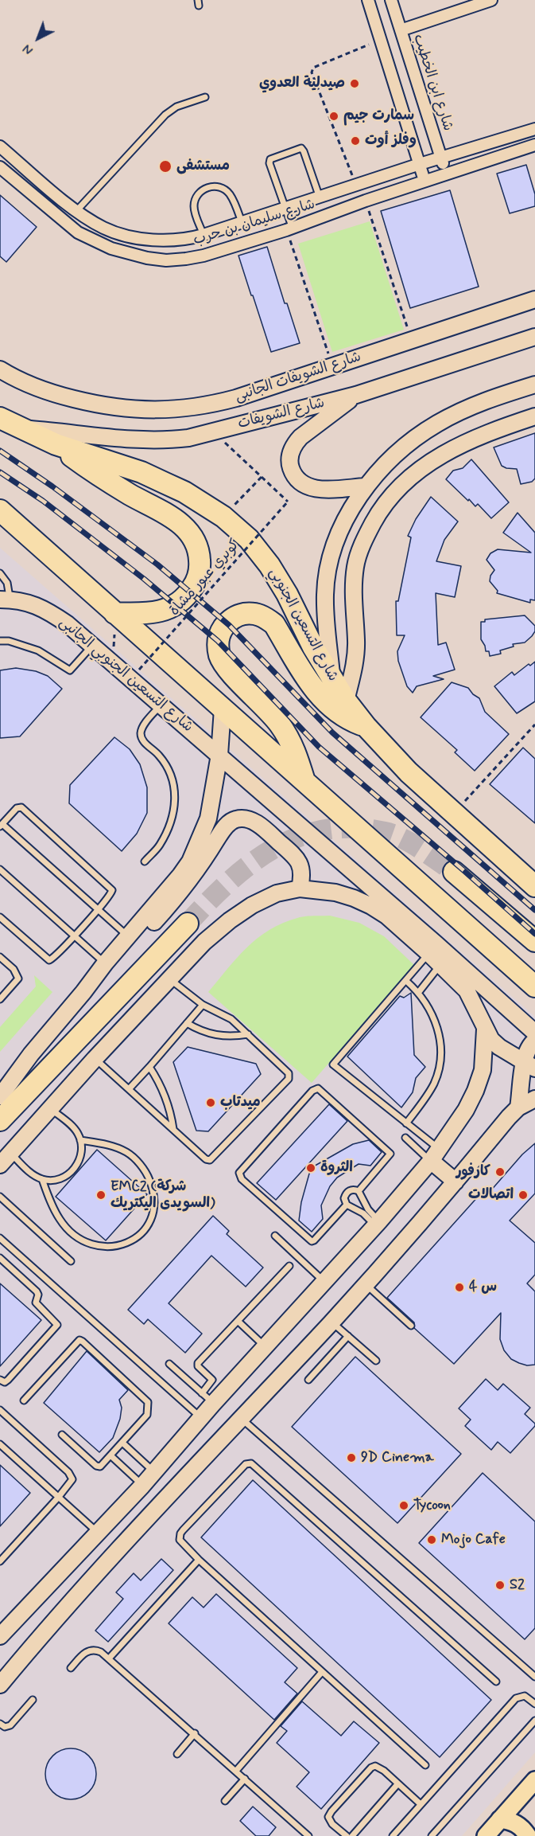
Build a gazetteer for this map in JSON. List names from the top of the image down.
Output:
{
  "streets": {
    "highway": ["شارع التسعين الجنوبي"],
    "street": [
      "شارع ابن الخطيب",
      "شارع سليمان بن حرب",
      "شارع الشويفات الجانبى",
      "شارع الشويفات",
      "شارع التسعين الجنوبي الجانبى"
    ],
    "path": ["كوبري عبور مشاة"]
  },
  "crossings": [
    ["شارع ابن الخطيب", "شارع سليمان بن حرب"],
    ["شارع الشويفات", "شارع التسعين الجنوبي"]
  ],
  "places": [
    "صيدلية العدوي",
    "سمارت جيم",
    "وفلز أوت",
    "مستشفى",
    "ميدتاب",
    "الثروة",
    "كارفور",
    "EMC2 (شركة السويدى اليكتريك)",
    "اتصالات",
    "س 4",
    "9D Cinema",
    "Tycoon",
    "Mojo Cafe",
    "S2"
  ],
  "north": "bottom left"
}
